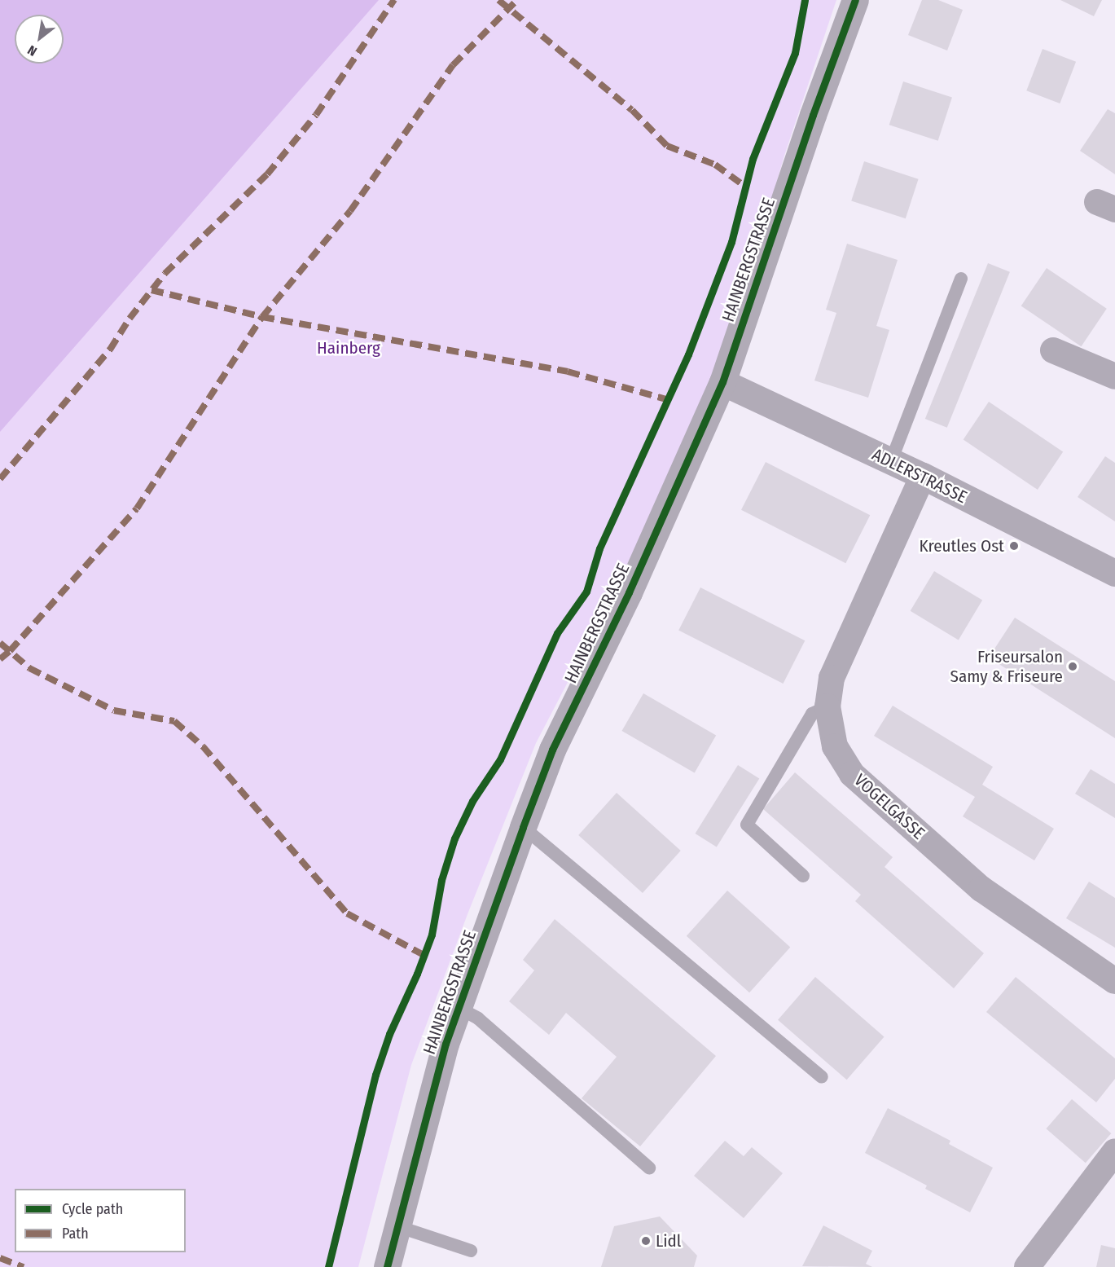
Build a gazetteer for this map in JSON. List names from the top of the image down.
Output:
{
  "streets": {
    "street": ["HAINBERGSTRASSE", "ADLERSTRASSE", "VOGELGASSE"]
  },
  "crossings": [
    ["HAINBERGSTRASSE", "ADLERSTRASSE"],
    ["ADLERSTRASSE", "VOGELGASSE"]
  ],
  "parks": ["Hainberg"],
  "places": ["Kreutles Ost", "Friseursalon Samy & Friseure", "Lidl"],
  "legend": ["Cycle path", "Path"],
  "north": "bottom left"
}
